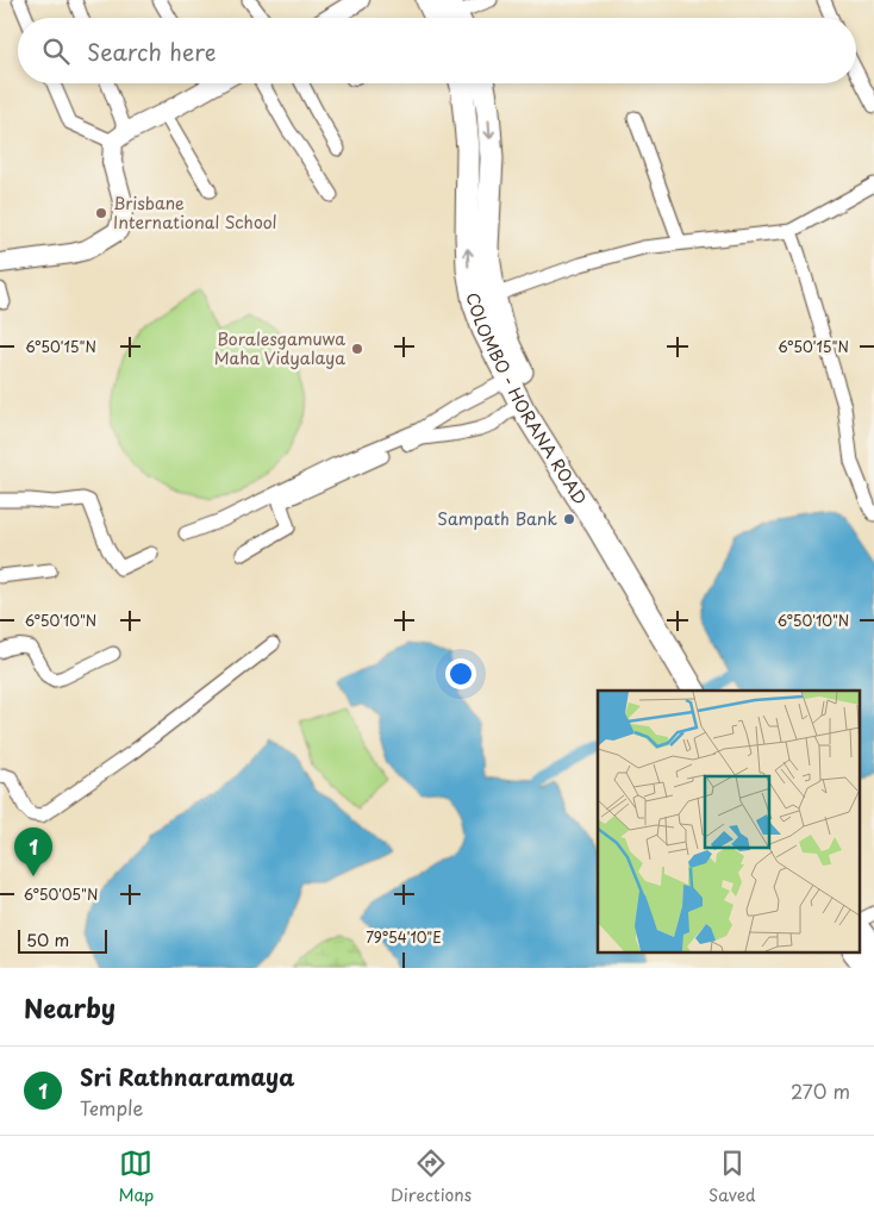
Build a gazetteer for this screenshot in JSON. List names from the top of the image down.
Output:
{
  "streets": {
    "main road": ["COLOMBO - HORANA ROAD"]
  },
  "places": ["Brisbane International School", "Boralesgamuwa Maha Vidyalaya", "Sampath Bank"],
  "scale_bar": "50 m",
  "page": {
    "search": "Search here",
    "pins": "1",
    "scale": "50 m",
    "heading": "Nearby",
    "list": [
      {
        "mark": "1",
        "name": "Sri Rathnaramaya",
        "note": "Temple",
        "value": "270 m"
      }
    ],
    "nav": ["Map", "Directions", "Saved"]
  },
  "coordinates": [
    "6°50'15\"N",
    "6°50'10\"N",
    "6°50'05\"N",
    "79°54'10\"E"
  ]
}
